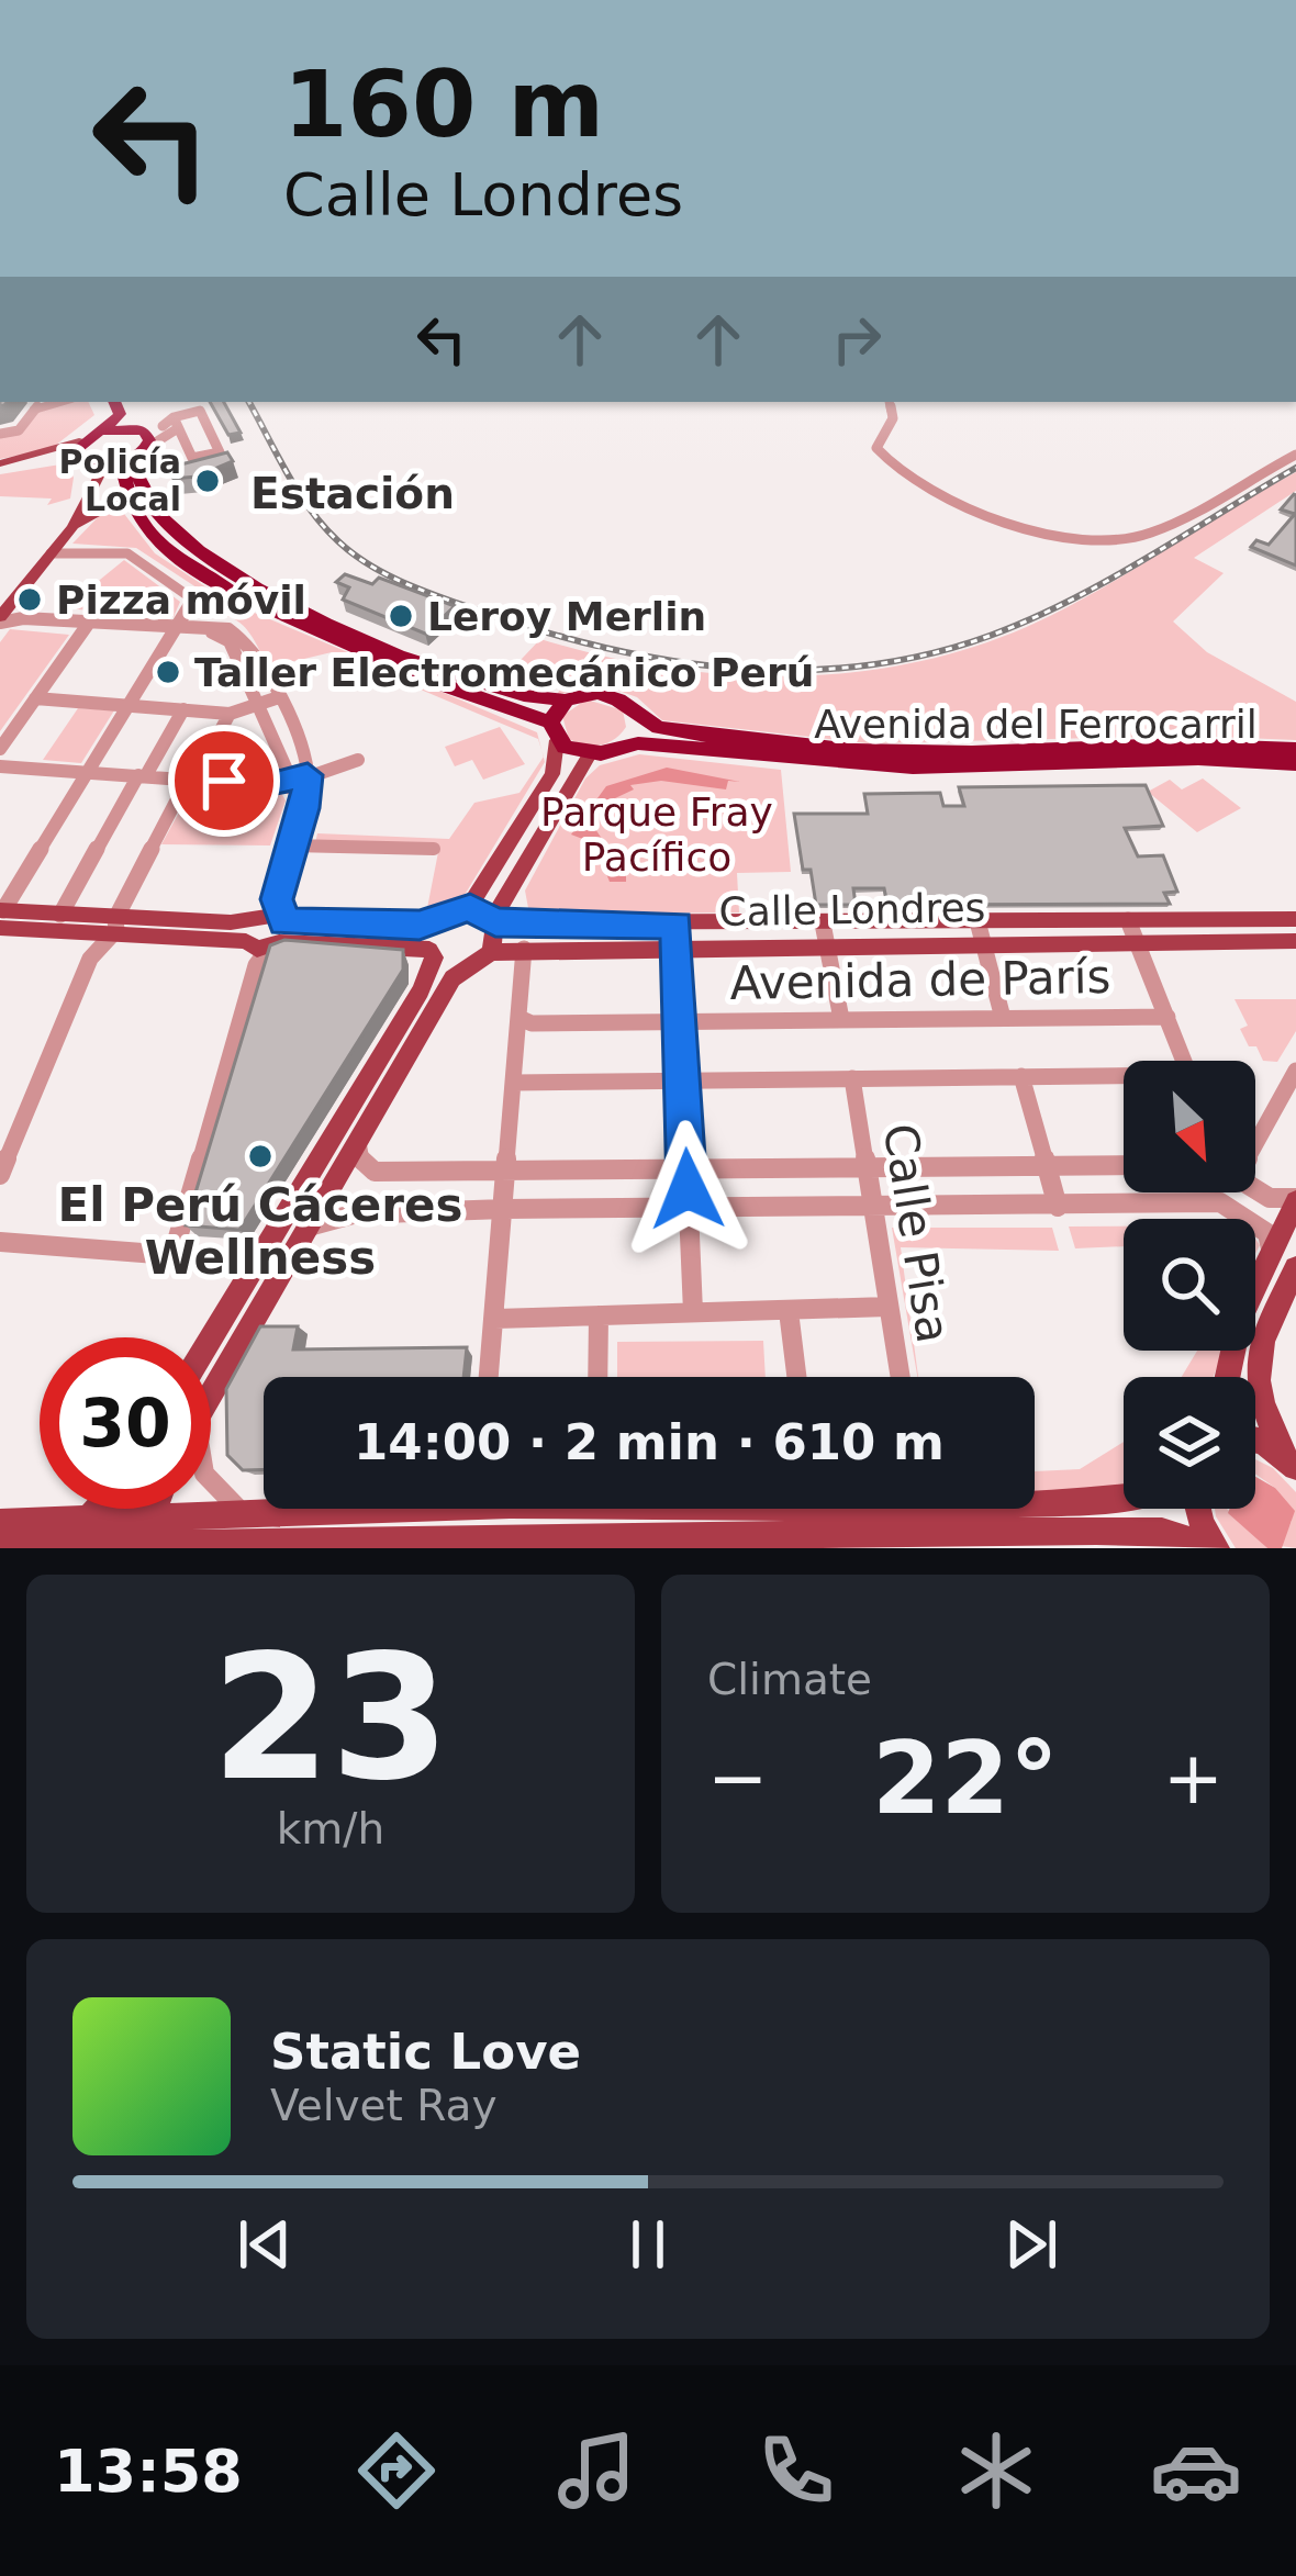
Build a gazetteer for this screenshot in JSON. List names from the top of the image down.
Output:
{
  "streets": {
    "highway": ["Avenida del Ferrocarril"],
    "main road": ["Calle Londres"],
    "street": ["Avenida de París", "Calle Pisa"]
  },
  "districts": ["Estación"],
  "parks": ["Parque Fray Pacífico"],
  "places": [
    "Policía Local",
    "Pizza móvil",
    "Leroy Merlin",
    "Taller Electromecánico Perú",
    "El Perú Cáceres Wellness"
  ],
  "north": "bottom right",
  "page": {
    "turn": ["160 m", "Calle Londres"],
    "limit": "30",
    "trip": "14:00 · 2 min · 610 m",
    "tile": [
      ["23", "km/h"],
      "Climate"
    ],
    "heat": ["−", "22°", "+"],
    "song": ["Static Love", "Velvet Ray"],
    "tabs": "13:58"
  }
}
